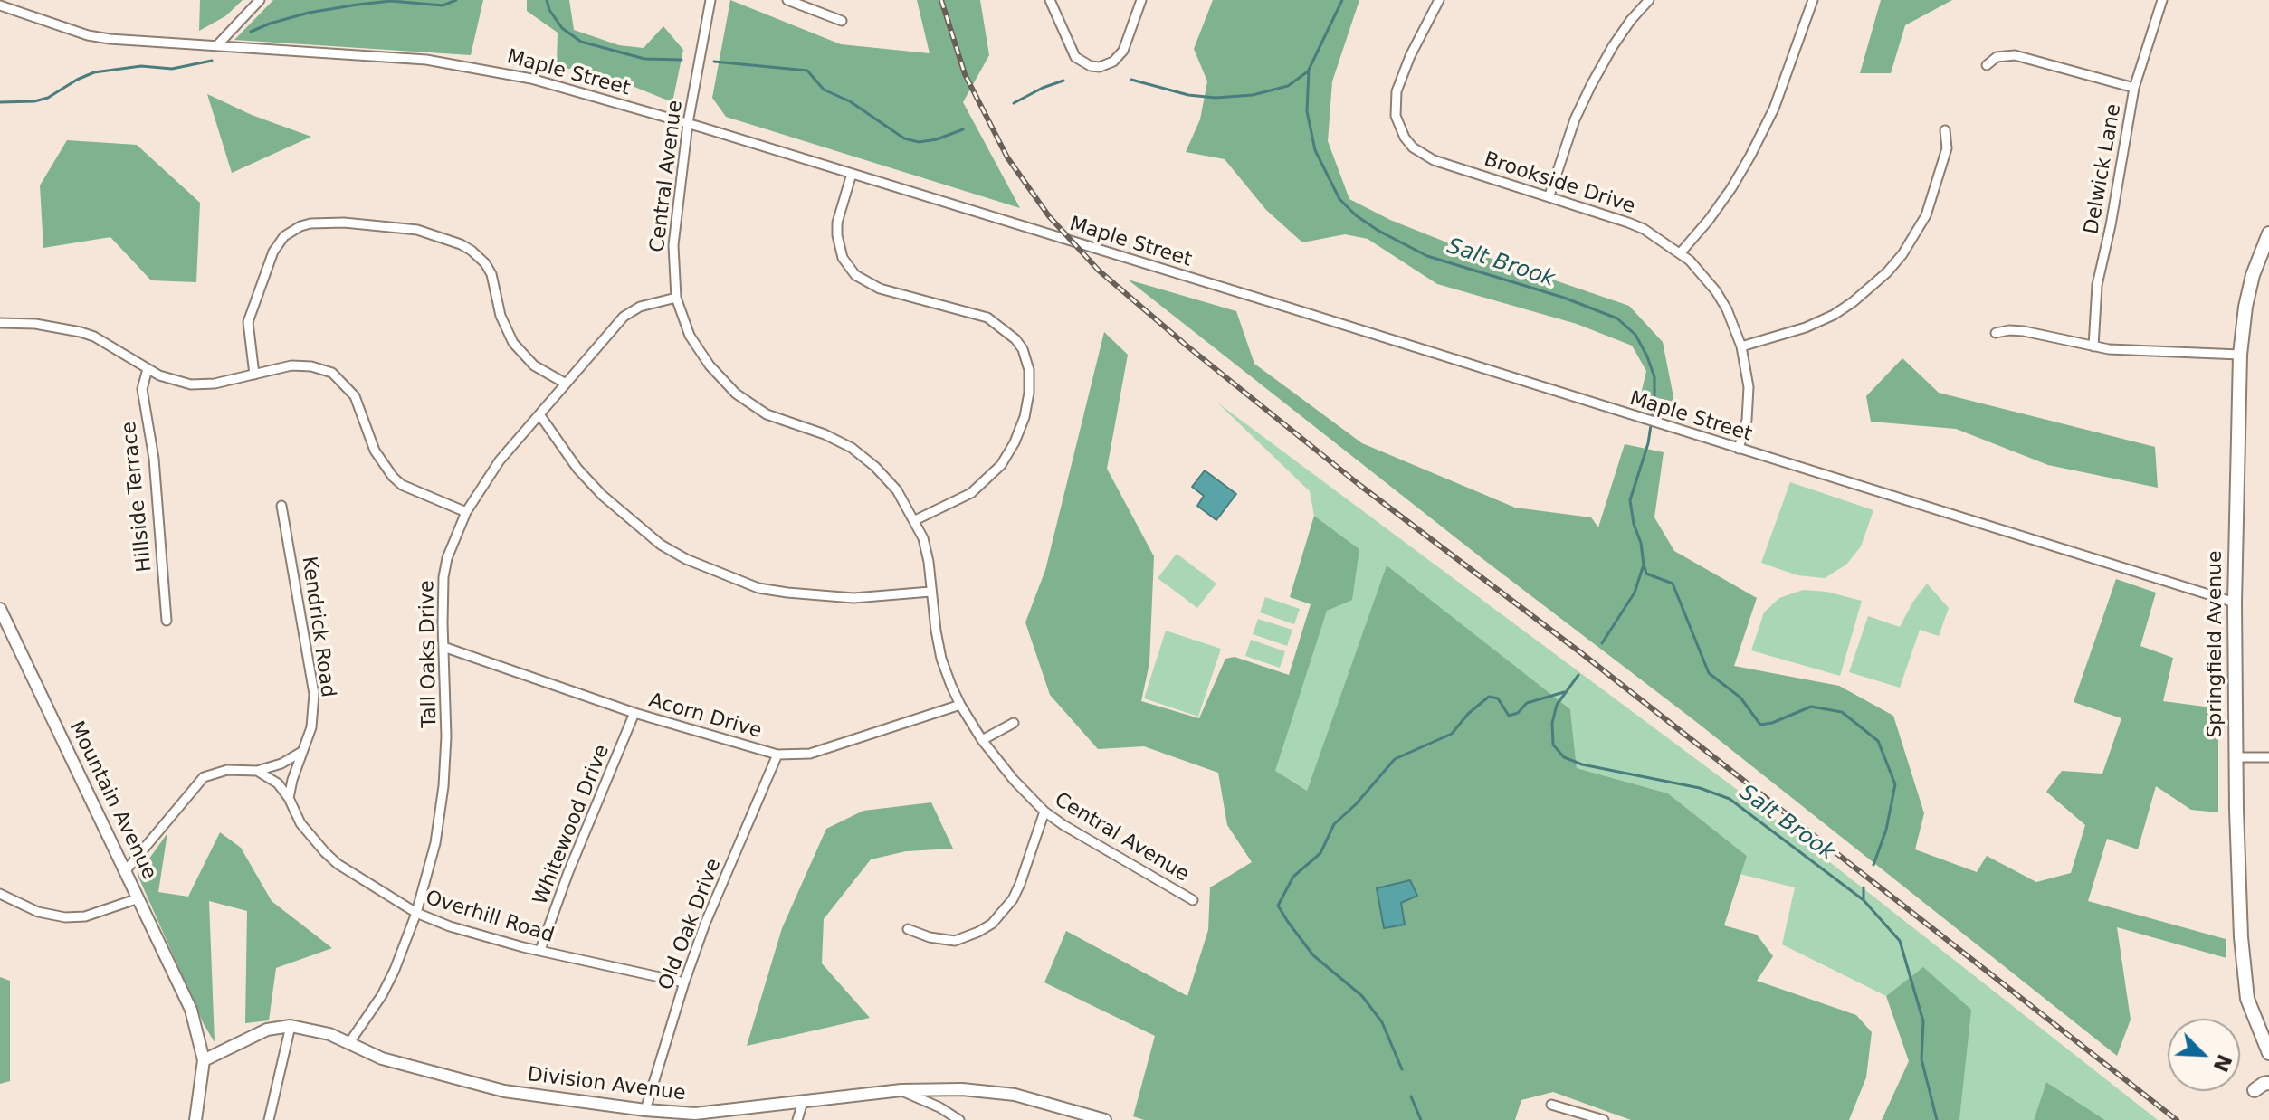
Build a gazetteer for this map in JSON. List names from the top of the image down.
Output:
{
  "streets": {
    "main road": ["Springfield Avenue"],
    "street": [
      "Maple Street",
      "Delwick Lane",
      "Central Avenue",
      "Brookside Drive",
      "Hillside Terrace",
      "Kendrick Road",
      "Tall Oaks Drive",
      "Acorn Drive",
      "Mountain Avenue",
      "Whitewood Drive",
      "Overhill Road",
      "Old Oak Drive",
      "Division Avenue"
    ]
  },
  "crossings": [
    ["Maple Street", "Central Avenue"],
    ["Maple Street", "Brookside Drive"],
    ["Maple Street", "Springfield Avenue"],
    ["Central Avenue", "Tall Oaks Drive"],
    ["Central Avenue", "Acorn Drive"],
    ["Kendrick Road", "Overhill Road"],
    ["Tall Oaks Drive", "Acorn Drive"],
    ["Tall Oaks Drive", "Overhill Road"],
    ["Tall Oaks Drive", "Division Avenue"],
    ["Acorn Drive", "Whitewood Drive"],
    ["Acorn Drive", "Old Oak Drive"],
    ["Mountain Avenue", "Division Avenue"],
    ["Whitewood Drive", "Overhill Road"],
    ["Overhill Road", "Old Oak Drive"],
    ["Old Oak Drive", "Division Avenue"]
  ],
  "water": ["Salt Brook"],
  "north": "bottom right"
}
